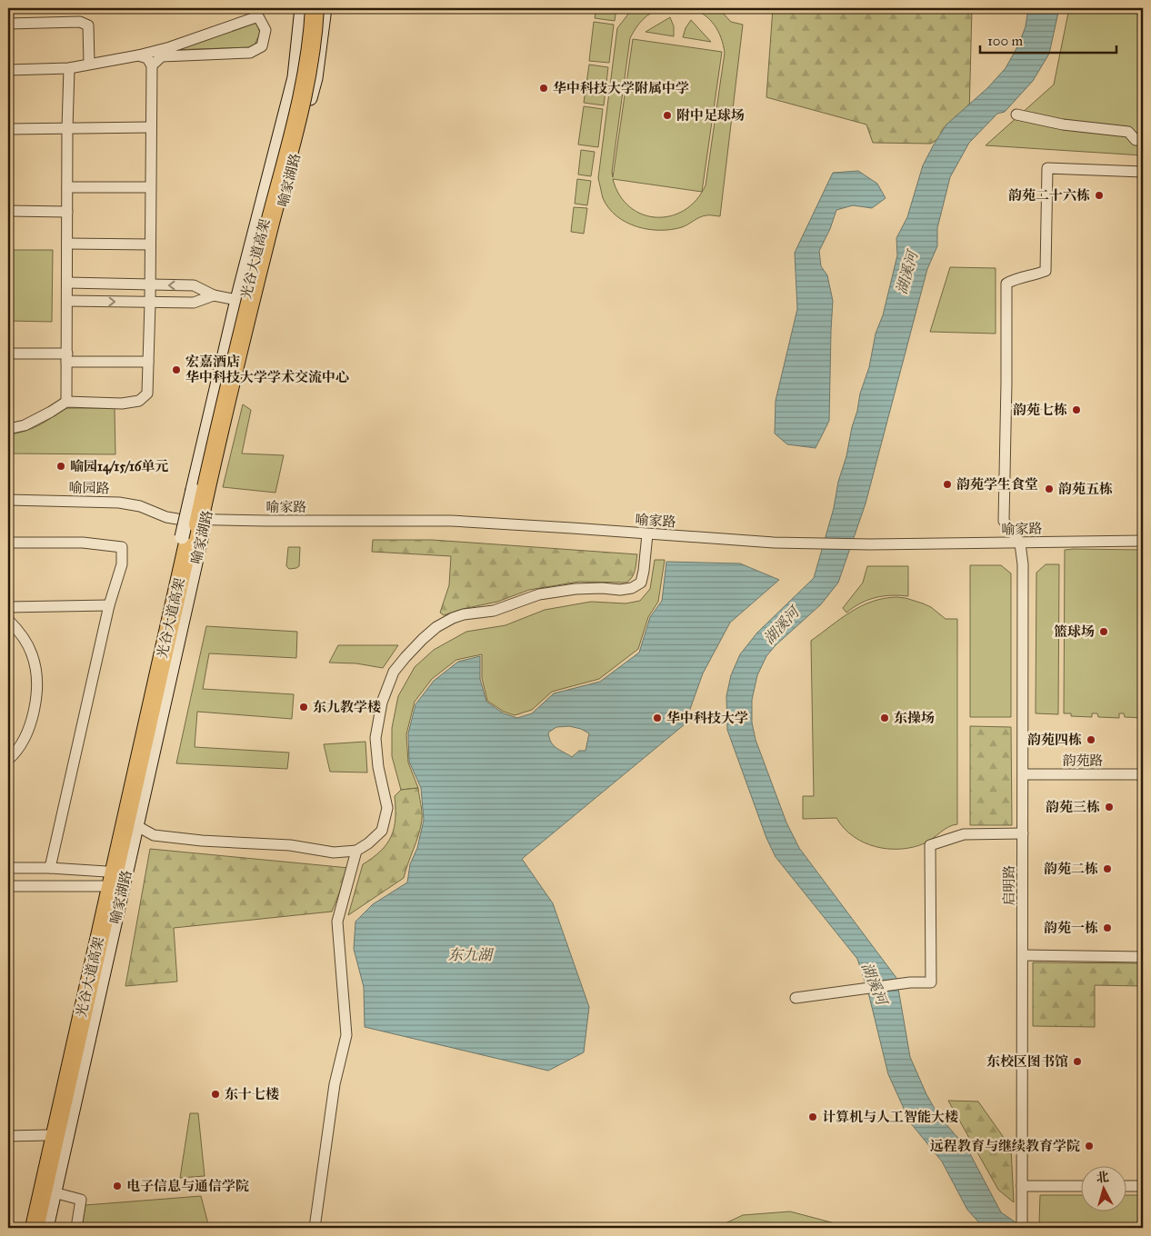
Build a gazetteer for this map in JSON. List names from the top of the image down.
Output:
{
  "streets": {
    "highway": ["光谷大道高架"],
    "main road": ["喻家湖路"],
    "street": [
      "喻园路",
      "喻家路",
      "韵苑路",
      "启明路"
    ]
  },
  "crossings": [
    ["喻家湖路", "喻家路"],
    ["喻园路", "喻家路"],
    ["喻家路", "启明路"],
    ["韵苑路", "启明路"]
  ],
  "water": ["湖溪河", "东九湖"],
  "places": [
    "华中科技大学附属中学",
    "附中足球场",
    "韵苑二十六栋",
    "宏嘉酒店 华中科技大学学术交流中心",
    "韵苑七栋",
    "喻园14/15/16单元",
    "韵苑学生食堂",
    "韵苑五栋",
    "篮球场",
    "东九教学楼",
    "华中科技大学",
    "东操场",
    "韵苑四栋",
    "韵苑三栋",
    "韵苑二栋",
    "韵苑一栋",
    "东校区图书馆",
    "东十七楼",
    "计算机与人工智能大楼",
    "远程教育与继续教育学院",
    "电子信息与通信学院"
  ],
  "scale_bar": "100 m",
  "north": "top"
}
